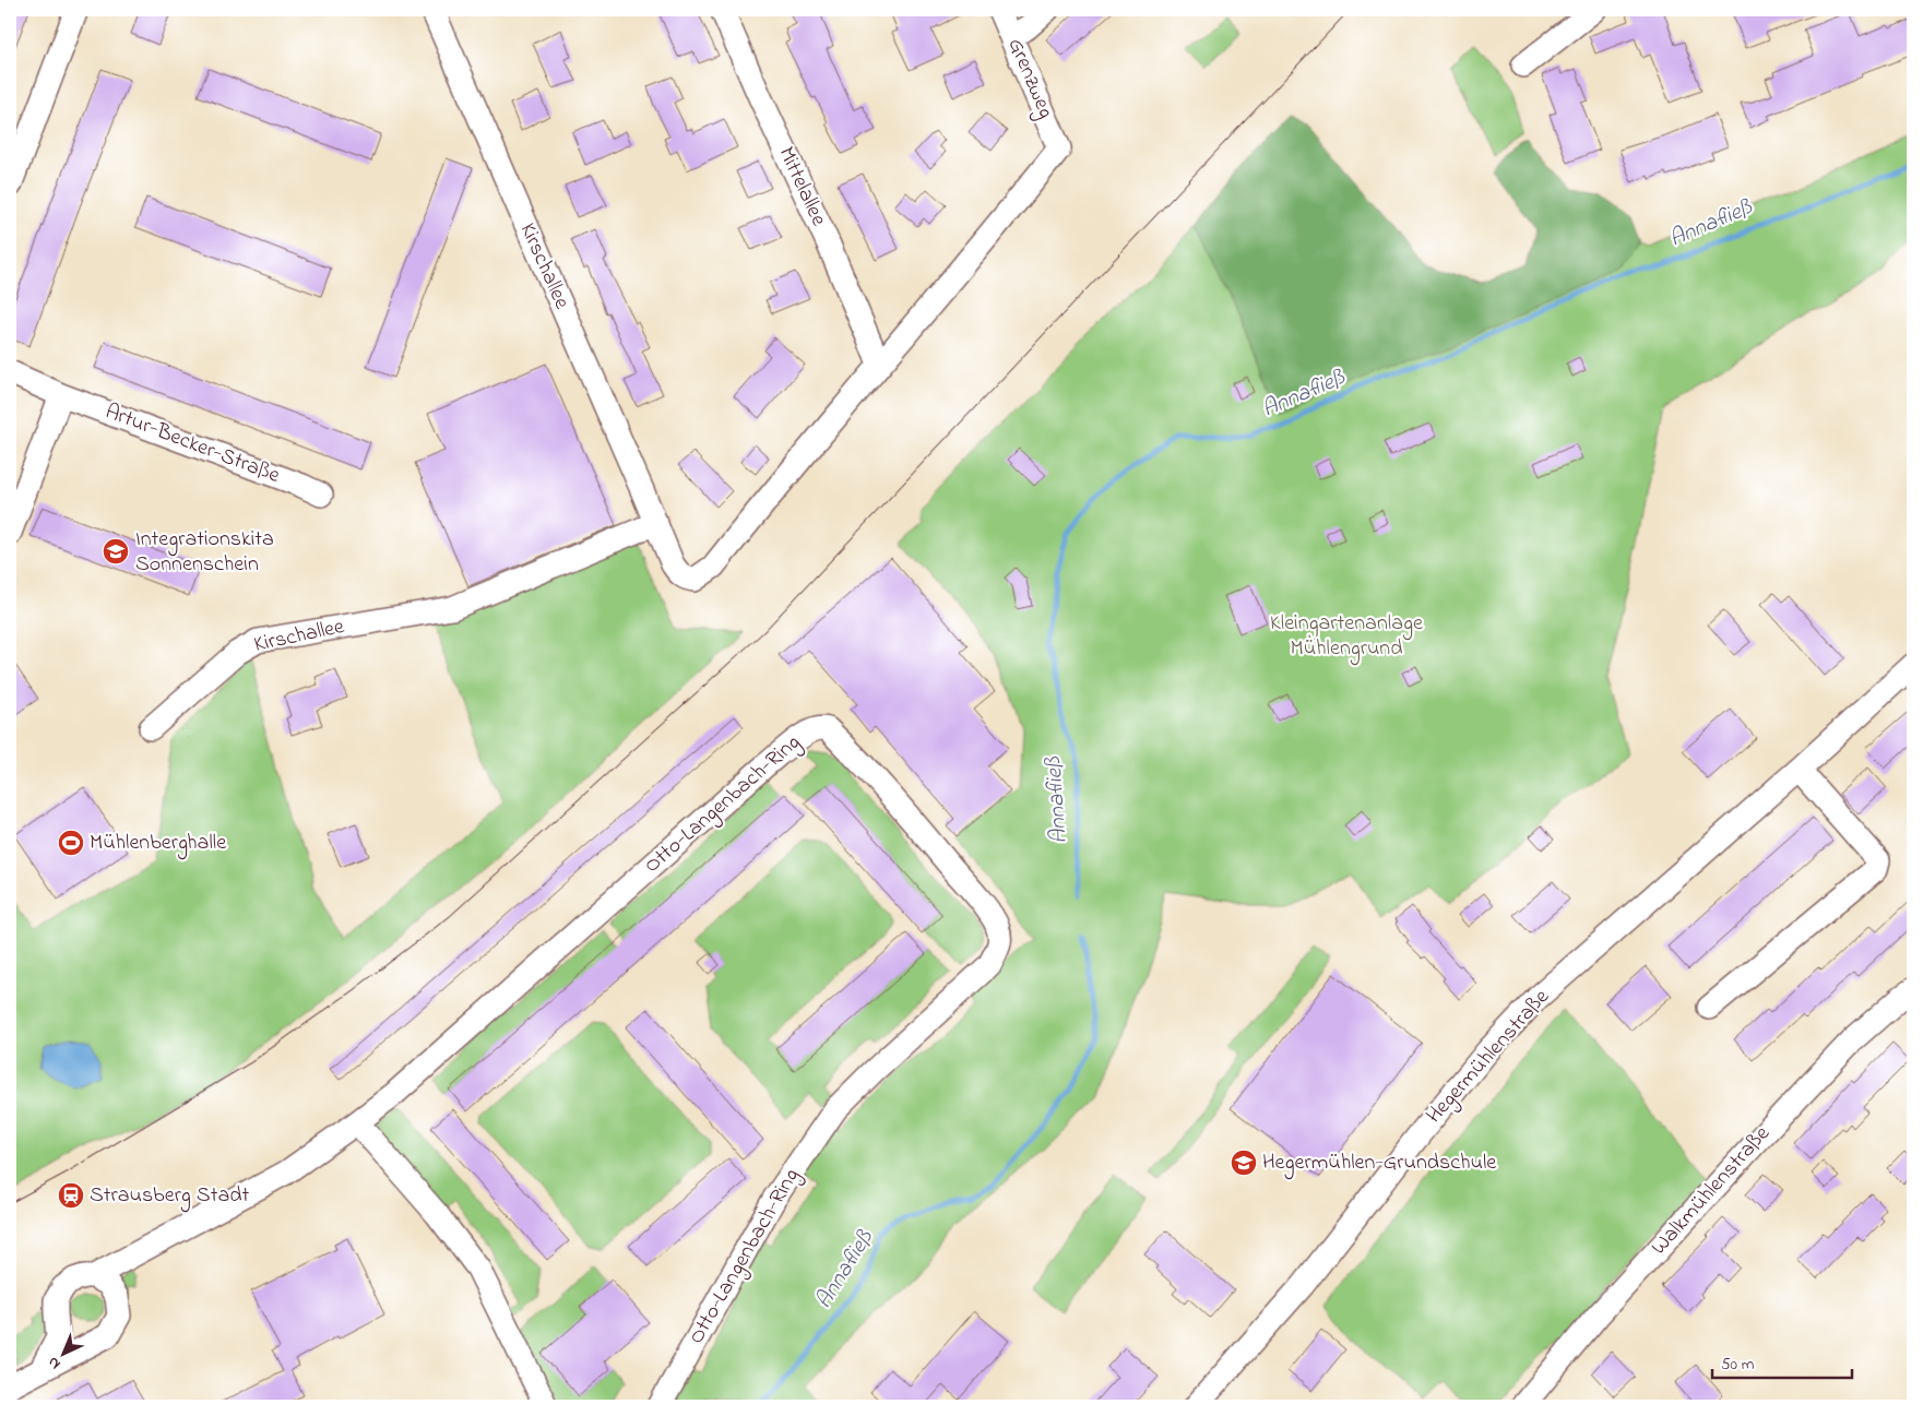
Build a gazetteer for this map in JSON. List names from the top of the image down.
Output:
{
  "streets": {
    "street": [
      "Grenzweg",
      "Mittelallee",
      "Kirschallee",
      "Artur-Becker-Straße",
      "Otto-Langenbach-Ring",
      "Hegermühlenstraße",
      "Walkmühlenstraße"
    ]
  },
  "crossings": [
    ["Grenzweg", "Mittelallee"],
    ["Grenzweg", "Kirschallee"],
    ["Mittelallee", "Kirschallee"]
  ],
  "water": ["Annafließ"],
  "parks": ["Kleingartenanlage Mühlengrund"],
  "places": {
    "school or university": ["Integrationskita Sonnenschein", "Hegermühlen-Grundschule"],
    "sports": ["Mühlenberghalle"],
    "station": ["Strausberg Stadt"]
  },
  "scale_bar": "50 m",
  "north": "bottom left"
}
